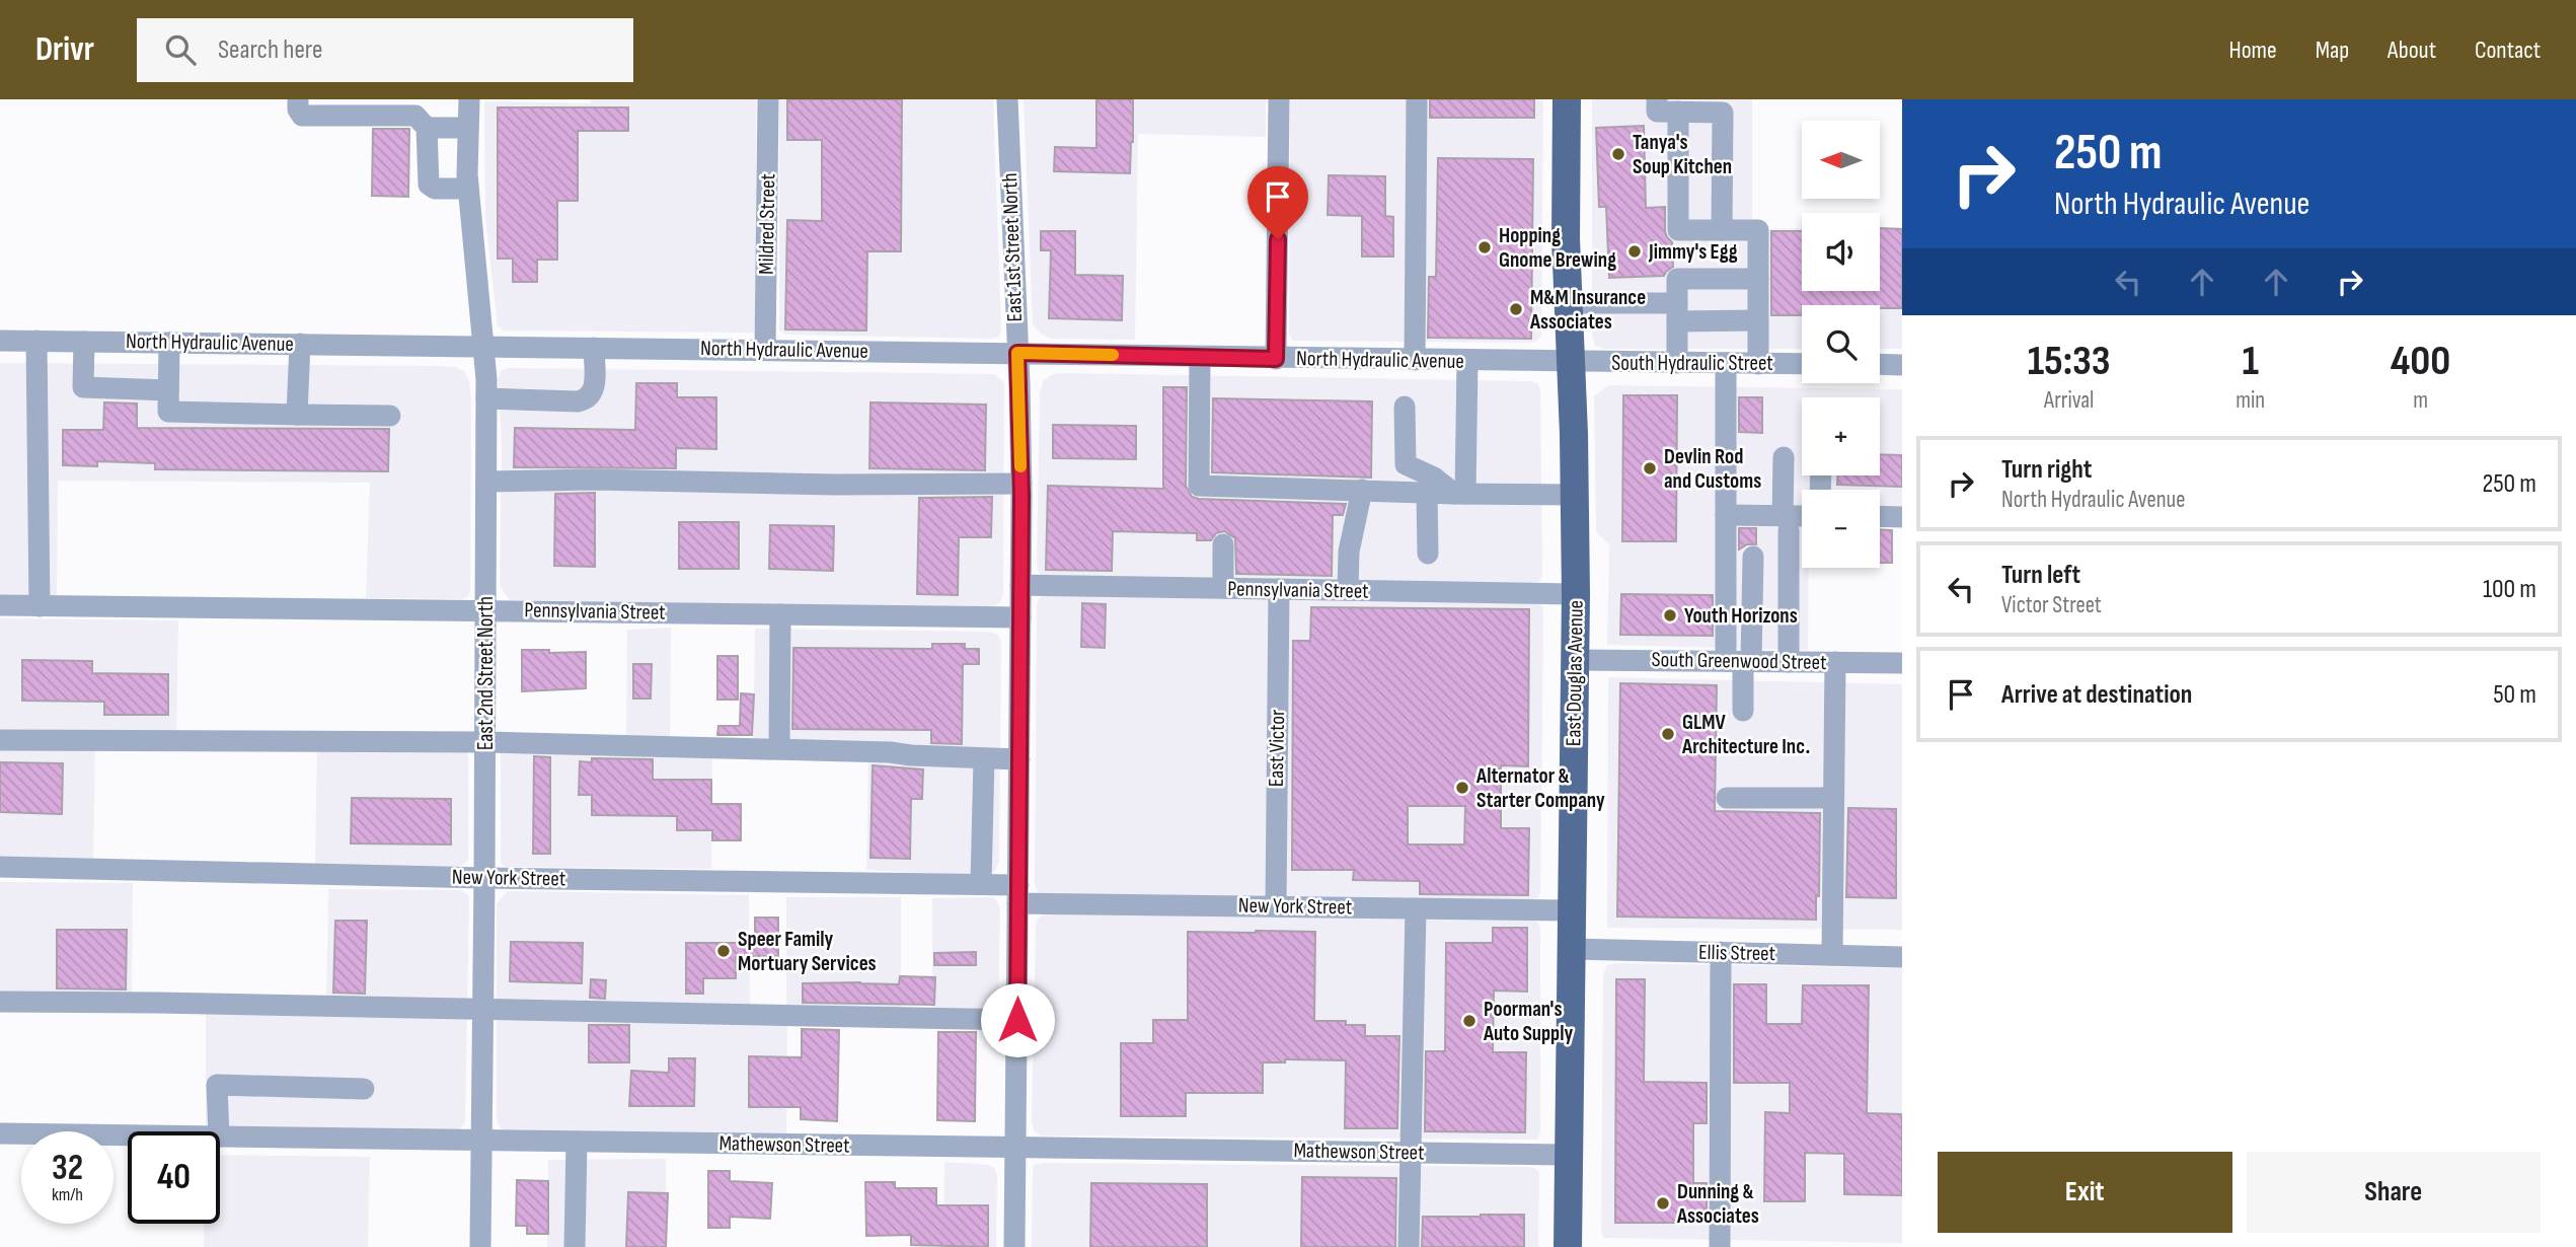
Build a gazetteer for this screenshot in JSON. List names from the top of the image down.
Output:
{
  "streets": {
    "main road": ["East Douglas Avenue"],
    "street": [
      "Mildred Street",
      "East 1st Street North",
      "North Hydraulic Avenue",
      "South Hydraulic Street",
      "Pennsylvania Street",
      "South Greenwood Street",
      "East 2nd Street North",
      "East Victor",
      "New York Street",
      "Ellis Street",
      "Mathewson Street"
    ]
  },
  "crossings": [
    ["Mildred Street", "North Hydraulic Avenue"],
    ["East 1st Street North", "North Hydraulic Avenue"],
    ["East 1st Street North", "Pennsylvania Street"],
    ["East 1st Street North", "New York Street"],
    ["East 1st Street North", "Mathewson Street"],
    ["North Hydraulic Avenue", "South Hydraulic Street"],
    ["North Hydraulic Avenue", "East 2nd Street North"],
    ["North Hydraulic Avenue", "East Douglas Avenue"],
    ["South Hydraulic Street", "East Douglas Avenue"],
    ["Pennsylvania Street", "East 2nd Street North"],
    ["Pennsylvania Street", "East Douglas Avenue"],
    ["Pennsylvania Street", "East Victor"],
    ["South Greenwood Street", "East Douglas Avenue"],
    ["East 2nd Street North", "New York Street"],
    ["East 2nd Street North", "Mathewson Street"],
    ["East Douglas Avenue", "New York Street"],
    ["East Douglas Avenue", "Ellis Street"],
    ["East Douglas Avenue", "Mathewson Street"],
    ["East Victor", "New York Street"]
  ],
  "places": [
    "Tanya's Soup Kitchen",
    "Hopping Gnome Brewing",
    "Jimmy's Egg",
    "M&M Insurance Associates",
    "Devlin Rod and Customs",
    "Youth Horizons",
    "GLMV Architecture Inc.",
    "Alternator & Starter Company",
    "Speer Family Mortuary Services",
    "Poorman's Auto Supply",
    "Dunning & Associates"
  ],
  "north": "left",
  "page": {
    "header": "Drivr",
    "search": "Search here",
    "nav": [
      "Home",
      "Map",
      "About",
      "Contact"
    ],
    "turn": ["250 m", "North Hydraulic Avenue"],
    "map_buttons": ["+", "−"],
    "eta": [
      "15:33",
      "Arrival",
      "1",
      "min",
      "400",
      "m"
    ],
    "list": [
      {
        "name": "Turn right",
        "note": "North Hydraulic Avenue",
        "value": "250 m"
      },
      {
        "name": "Turn left",
        "note": "Victor Street",
        "value": "100 m"
      },
      {
        "name": "Arrive at destination",
        "value": "50 m"
      }
    ],
    "speed": "32 km/h",
    "limit": "40",
    "buttons": ["Exit", "Share"]
  }
}
